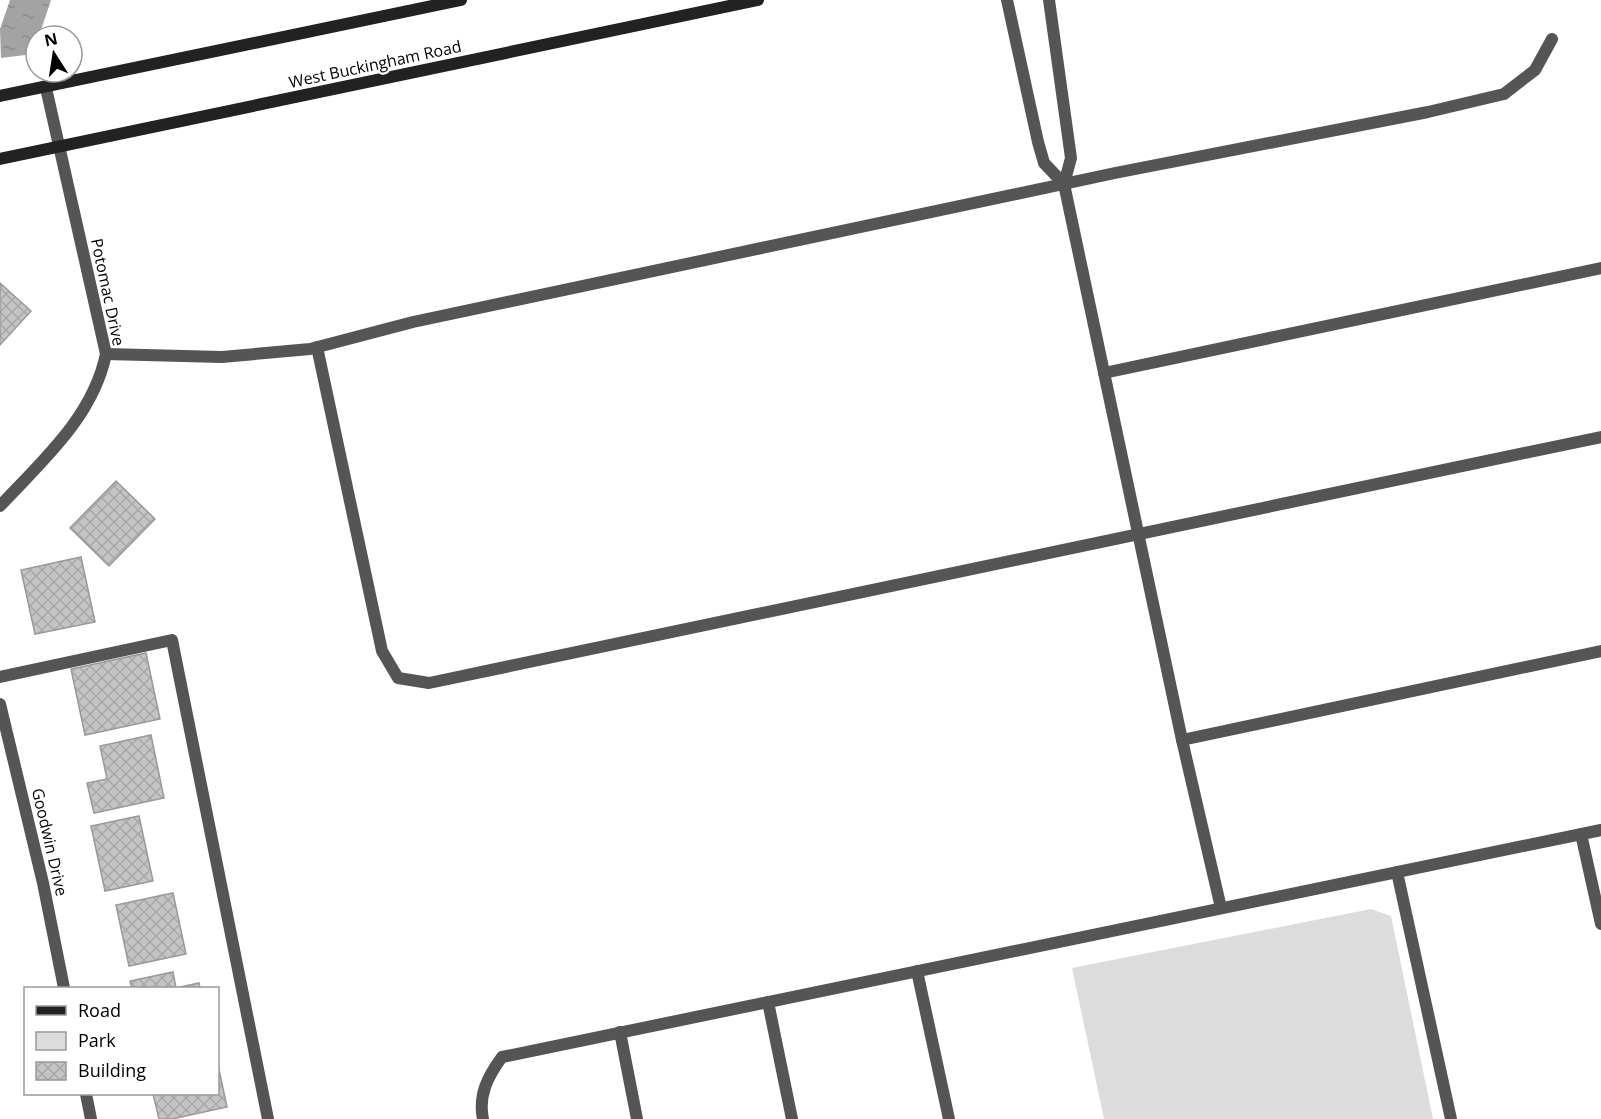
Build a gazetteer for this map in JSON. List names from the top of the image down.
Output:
{
  "streets": {
    "main road": ["West Buckingham Road"],
    "street": ["Potomac Drive", "Goodwin Drive"]
  },
  "crossings": [
    ["West Buckingham Road", "Potomac Drive"]
  ],
  "legend": ["Road", "Park", "Building"],
  "north": "top"
}
